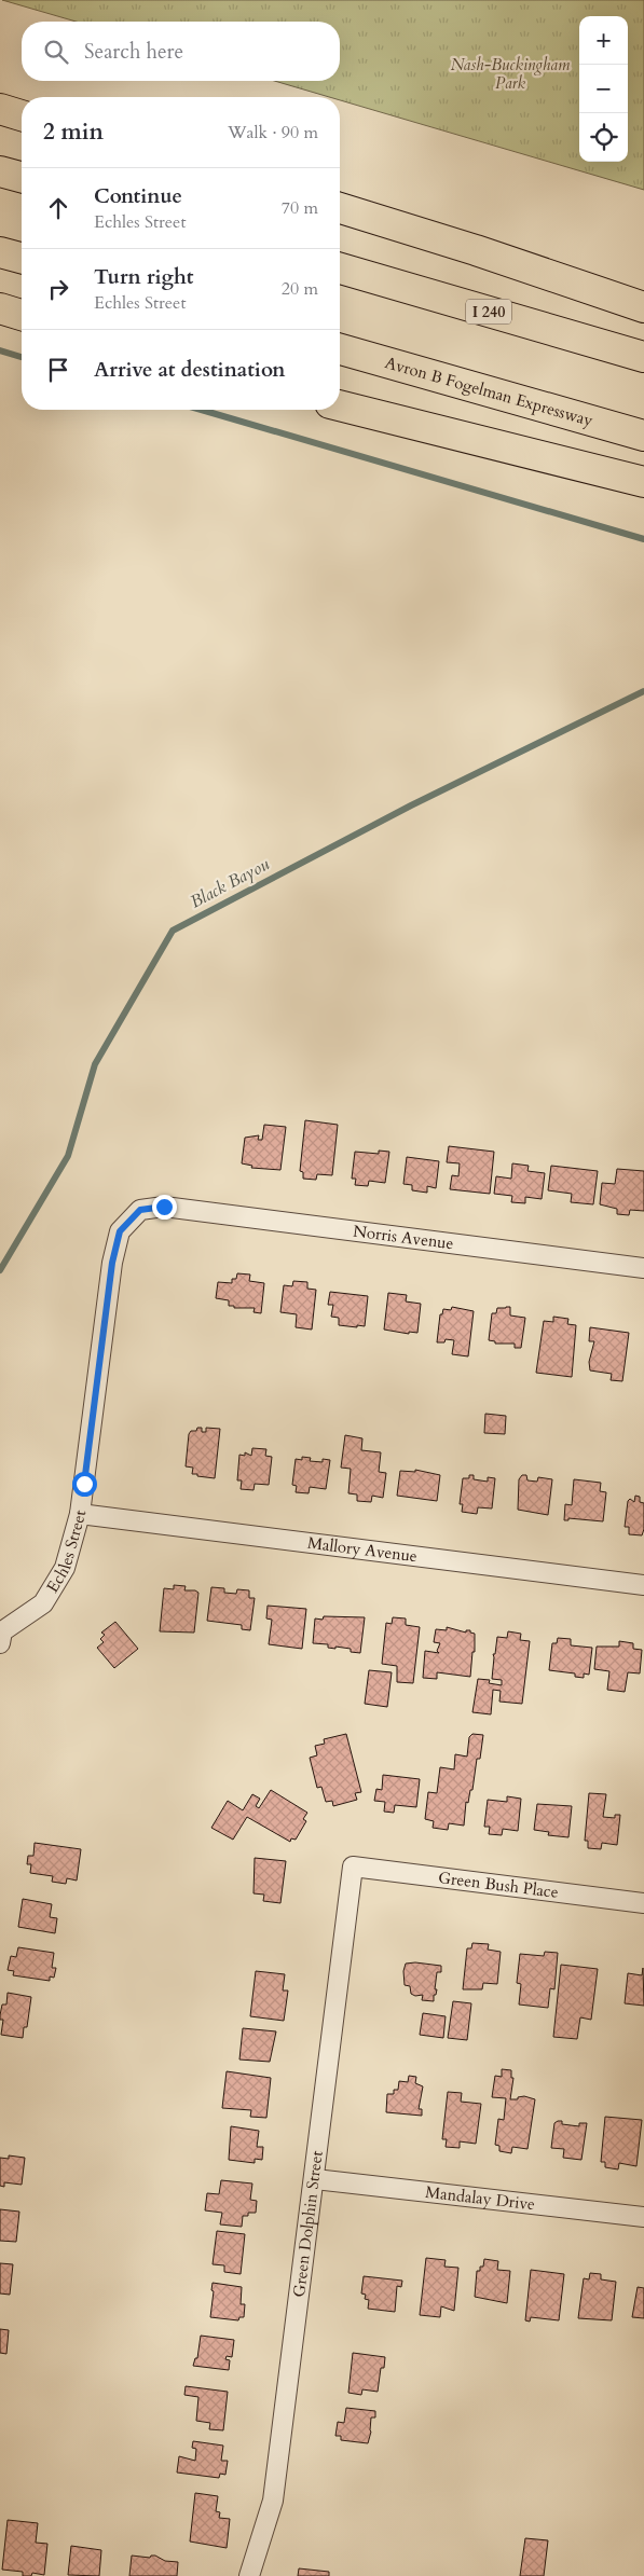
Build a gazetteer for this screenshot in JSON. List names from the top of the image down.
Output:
{
  "streets": {
    "highway": ["I 240", "Avron B Fogelman Expressway"],
    "street": [
      "Norris Avenue",
      "Echles Street",
      "Mallory Avenue",
      "Green Bush Place",
      "Mandalay Drive",
      "Green Dolphin Street"
    ]
  },
  "crossings": [
    ["Norris Avenue", "Echles Street"],
    ["Echles Street", "Mallory Avenue"],
    ["Green Bush Place", "Green Dolphin Street"],
    ["Mandalay Drive", "Green Dolphin Street"]
  ],
  "water": ["Black Bayou"],
  "parks": ["Nash-Buckingham Park"],
  "page": {
    "map_buttons": ["+", "−"],
    "search": "Search here",
    "heading": ["2 min", "Walk · 90 m"],
    "list": [
      ["Continue", "Echles Street", "70 m"],
      ["Turn right", "Echles Street", "20 m"],
      "Arrive at destination"
    ]
  }
}
